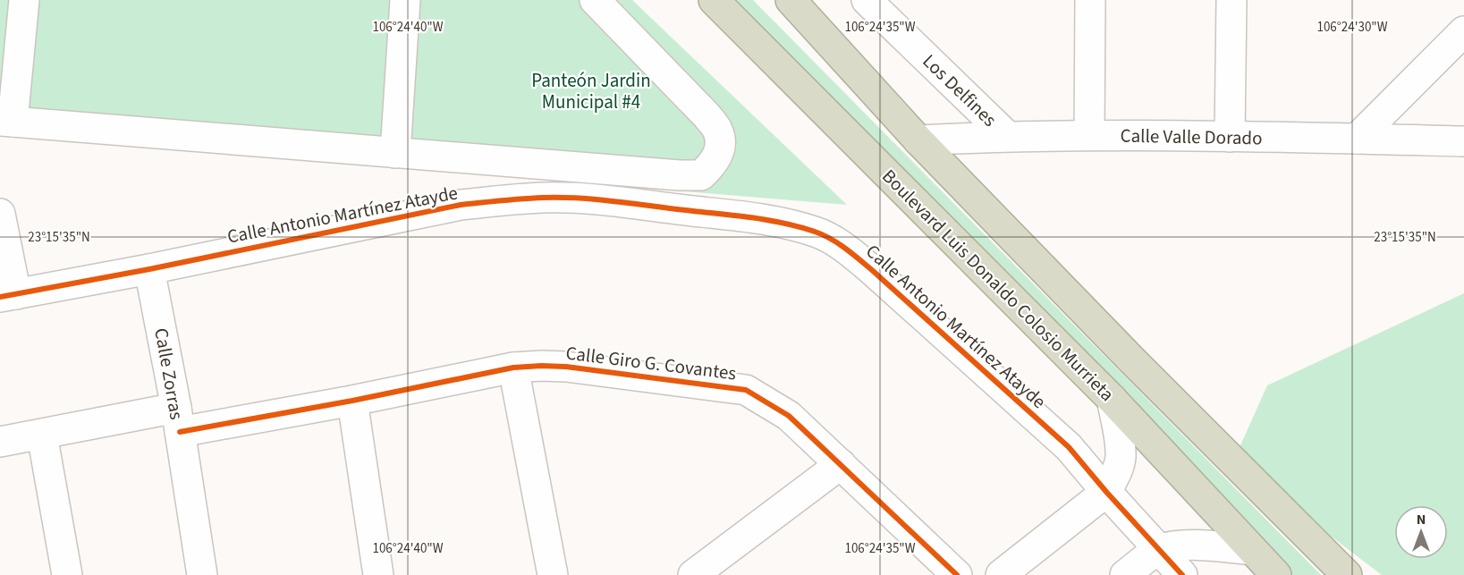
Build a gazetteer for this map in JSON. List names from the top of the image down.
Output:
{
  "streets": {
    "highway": ["Boulevard Luis Donaldo Colosio Murrieta"],
    "street": [
      "Los Delfines",
      "Calle Valle Dorado",
      "Calle Antonio Martínez Atayde",
      "Calle Giro G. Covantes",
      "Calle Zorras"
    ]
  },
  "crossings": [
    ["Los Delfines", "Calle Valle Dorado"],
    ["Calle Antonio Martínez Atayde", "Calle Zorras"],
    ["Calle Giro G. Covantes", "Calle Zorras"]
  ],
  "parks": ["Panteón Jardin Municipal #4"],
  "north": "top",
  "coordinates": [
    "106°24'40\"W",
    "106°24'35\"W",
    "106°24'30\"W",
    "23°15'35\"N"
  ]
}
